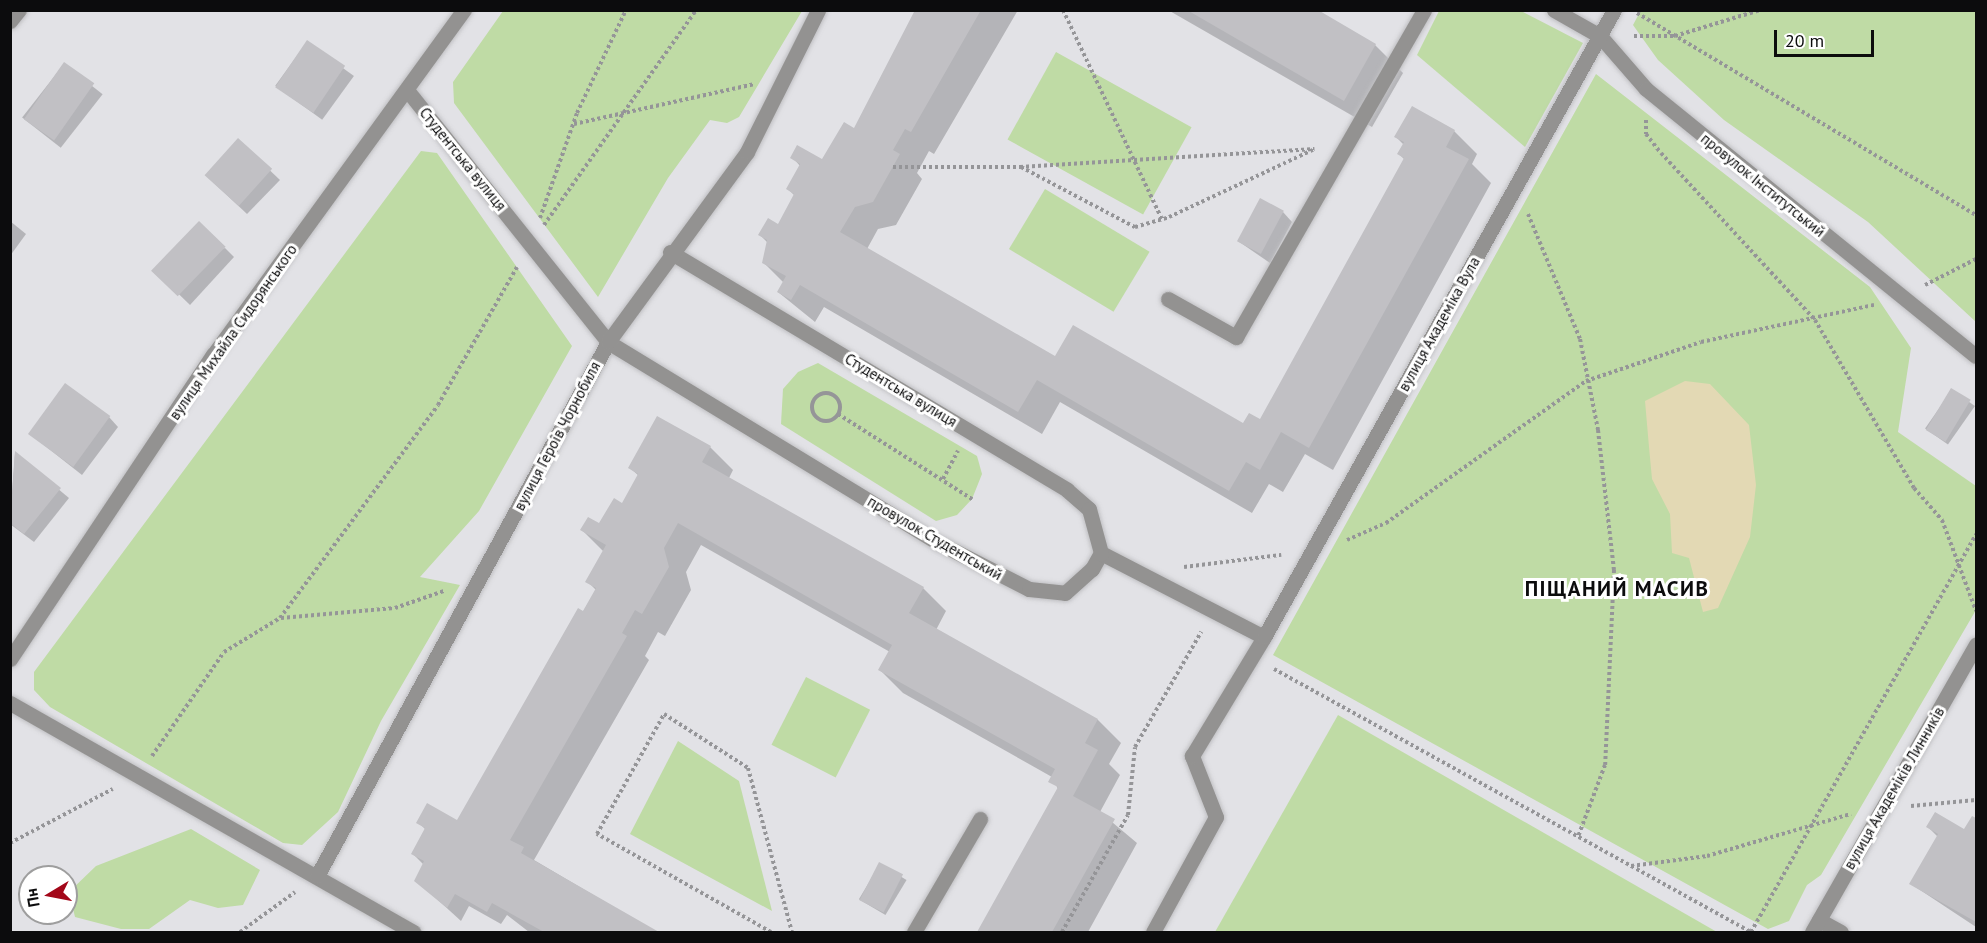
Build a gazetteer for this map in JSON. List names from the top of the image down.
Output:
{
  "streets": {
    "street": [
      "Студентська вулиця",
      "провулок Інститутський",
      "вулиця Академіка Вула",
      "вулиця Михайла Сидорянського",
      "вулиця Героїв Чорнобиля",
      "провулок Студентський",
      "вулиця Академіків Линників"
    ]
  },
  "crossings": [
    ["Студентська вулиця", "вулиця Михайла Сидорянського"],
    ["Студентська вулиця", "вулиця Героїв Чорнобиля"],
    ["Студентська вулиця", "провулок Студентський"],
    ["провулок Інститутський", "вулиця Академіка Вула"],
    ["вулиця Героїв Чорнобиля", "провулок Студентський"]
  ],
  "districts": ["ПІЩАНИЙ МАСИВ"],
  "scale_bar": "20 m",
  "north": "left"
}
